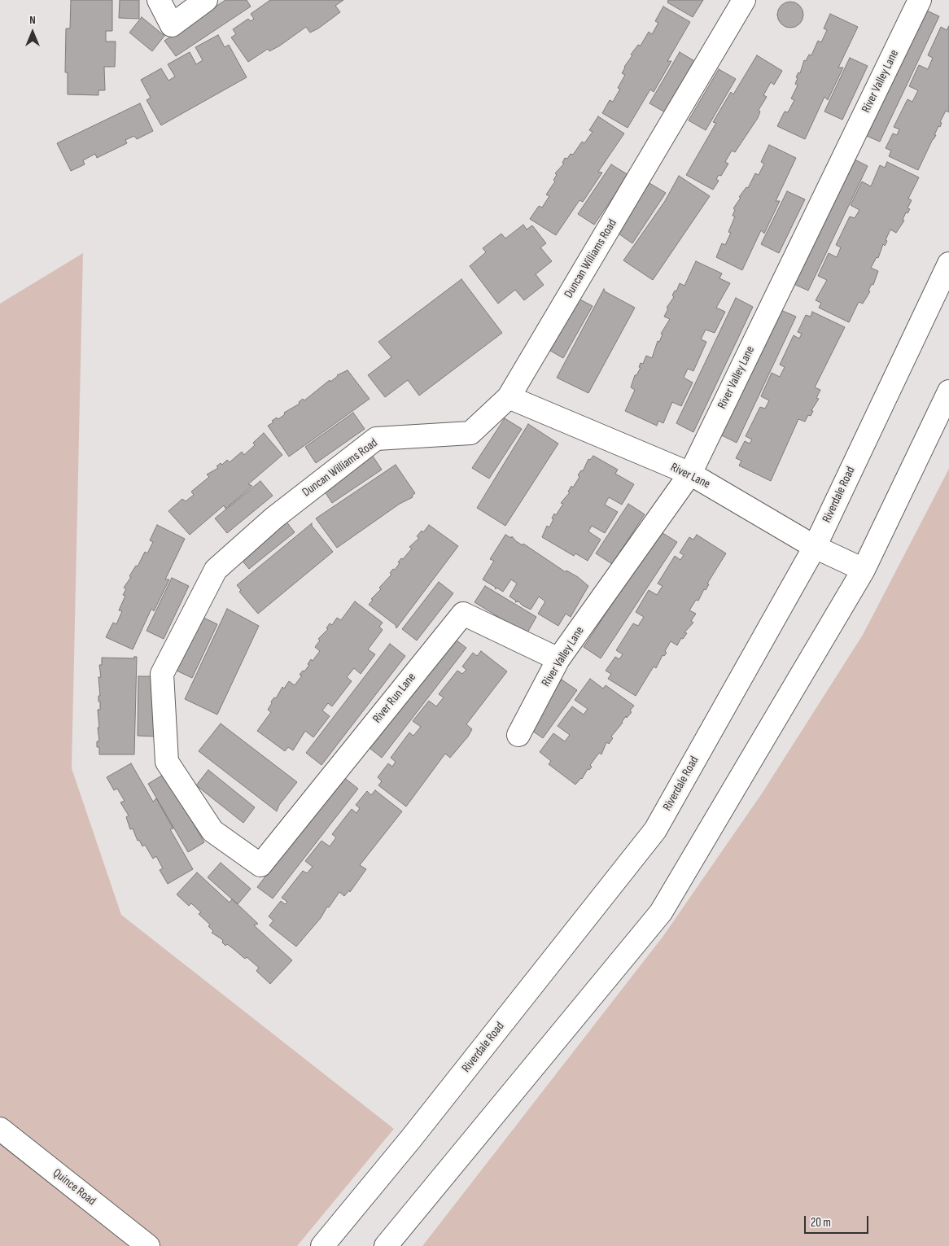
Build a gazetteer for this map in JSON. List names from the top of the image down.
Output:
{
  "streets": {
    "street": [
      "River Valley Lane",
      "Duncan Williams Road",
      "River Lane",
      "Riverdale Road",
      "River Run Lane",
      "Quince Road"
    ]
  },
  "crossings": [
    ["River Valley Lane", "River Lane"],
    ["River Valley Lane", "River Run Lane"],
    ["Duncan Williams Road", "River Lane"],
    ["Duncan Williams Road", "River Run Lane"],
    ["River Lane", "Riverdale Road"]
  ],
  "scale_bar": "20 m",
  "north": "top"
}
